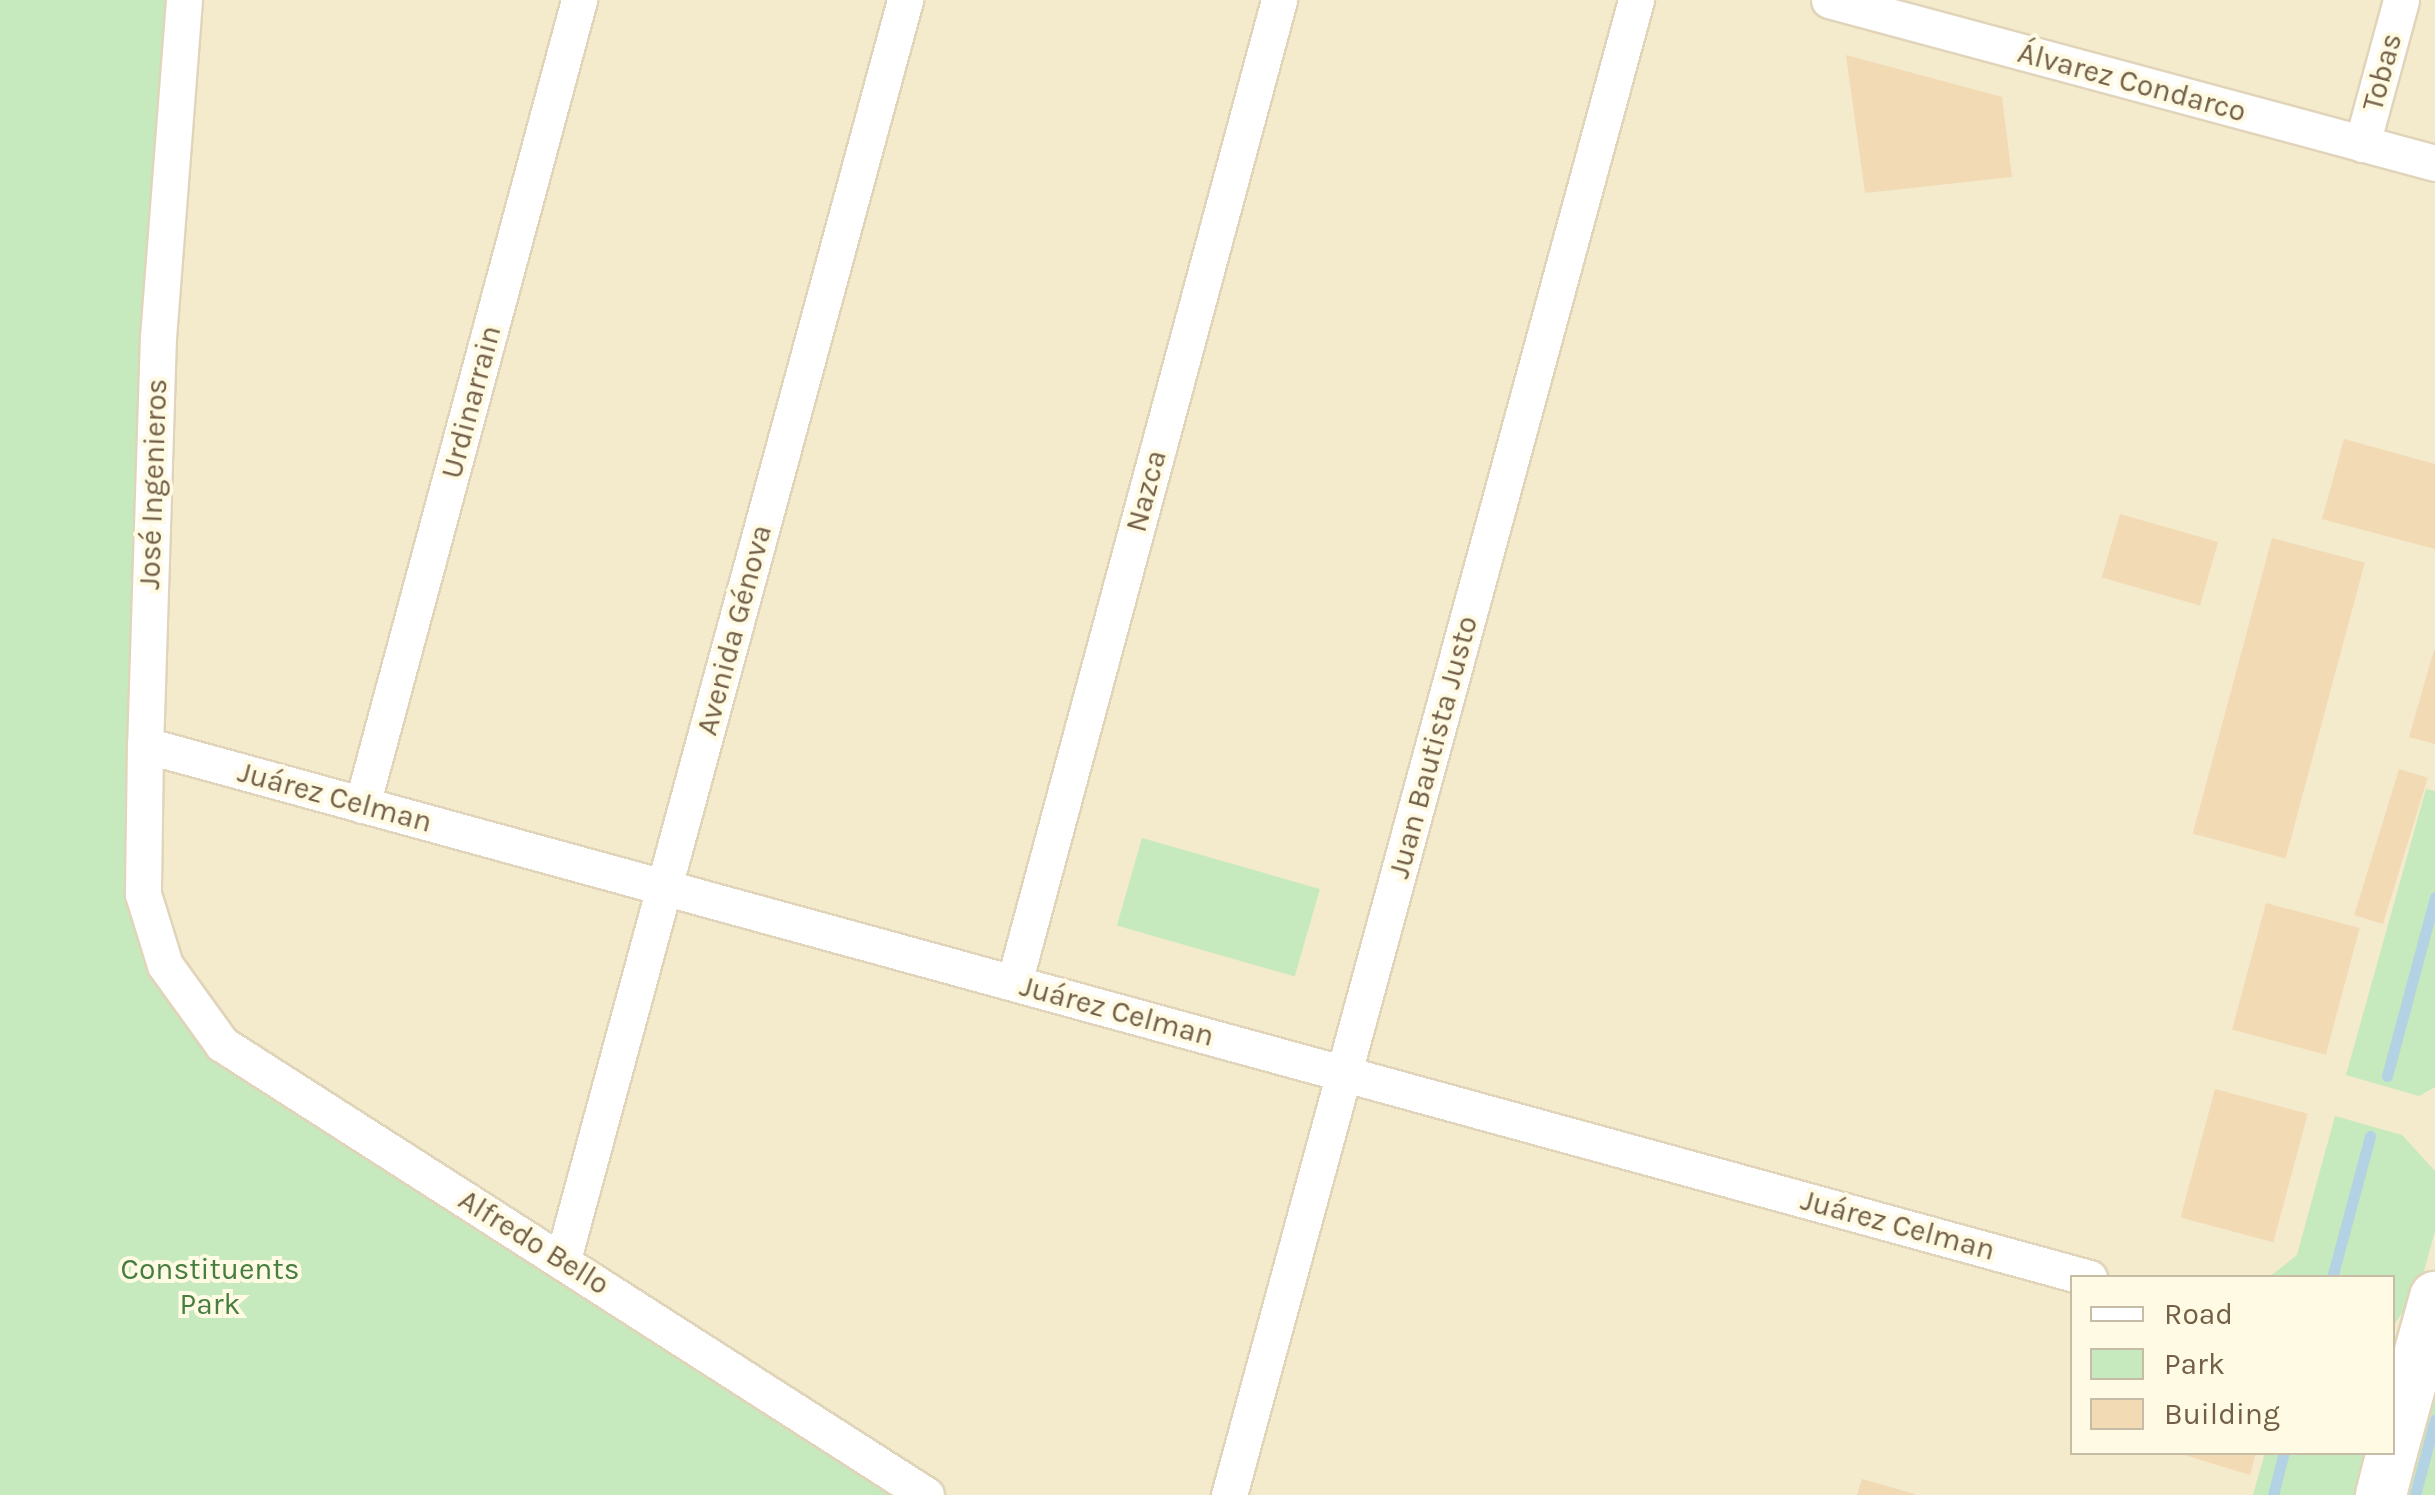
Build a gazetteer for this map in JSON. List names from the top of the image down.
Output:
{
  "streets": {
    "street": [
      "Tobas",
      "Álvarez Condarco",
      "Urdinarrain",
      "José Ingenieros",
      "Nazca",
      "Avenida Génova",
      "Juan Bautista Justo",
      "Juárez Celman",
      "Alfredo Bello"
    ]
  },
  "crossings": [
    ["Tobas", "Álvarez Condarco"],
    ["Urdinarrain", "Juárez Celman"],
    ["José Ingenieros", "Juárez Celman"],
    ["José Ingenieros", "Alfredo Bello"],
    ["Nazca", "Juárez Celman"],
    ["Avenida Génova", "Juárez Celman"],
    ["Avenida Génova", "Alfredo Bello"],
    ["Juan Bautista Justo", "Juárez Celman"]
  ],
  "parks": ["Constituents Park"],
  "legend": ["Road", "Park", "Building"]
}
